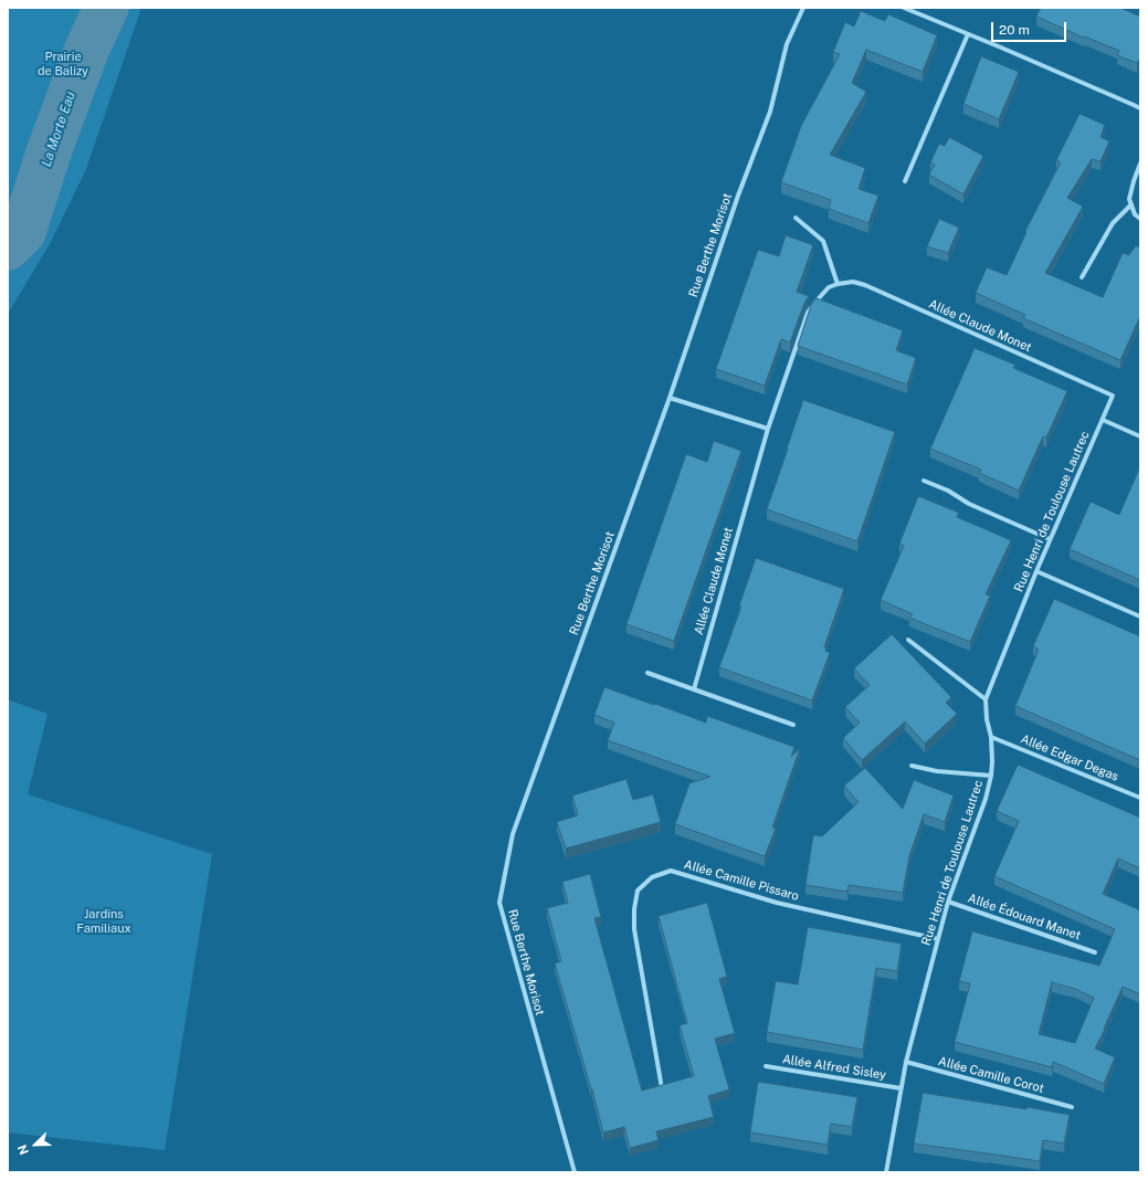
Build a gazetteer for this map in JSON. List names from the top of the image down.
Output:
{
  "streets": {
    "street": [
      "Rue Berthe Morisot",
      "Allée Claude Monet",
      "Rue Henri de Toulouse Lautrec",
      "Allée Edgar Degas",
      "Allée Camille Pissaro",
      "Allée Édouard Manet",
      "Allée Alfred Sisley",
      "Allée Camille Corot"
    ]
  },
  "crossings": [
    ["Allée Claude Monet", "Rue Henri de Toulouse Lautrec"],
    ["Rue Henri de Toulouse Lautrec", "Allée Edgar Degas"],
    ["Rue Henri de Toulouse Lautrec", "Allée Camille Pissaro"],
    ["Rue Henri de Toulouse Lautrec", "Allée Édouard Manet"],
    ["Rue Henri de Toulouse Lautrec", "Allée Alfred Sisley"],
    ["Rue Henri de Toulouse Lautrec", "Allée Camille Corot"]
  ],
  "water": ["La Morte Eau"],
  "parks": ["Prairie de Balizy", "Jardins Familiaux"],
  "scale_bar": "20 m",
  "north": "bottom left"
}
